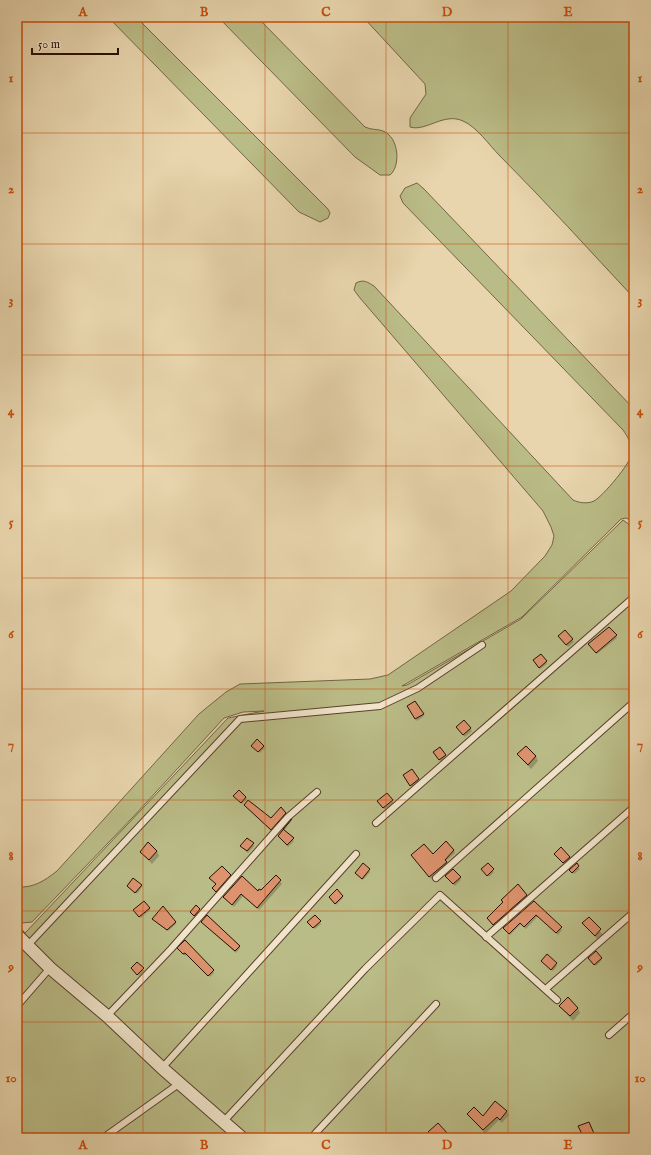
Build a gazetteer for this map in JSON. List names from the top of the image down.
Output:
{
  "scale_bar": "50 m",
  "grid": {
    "columns": [
      "A",
      "B",
      "C",
      "D",
      "E"
    ],
    "rows": [
      "1",
      "2",
      "3",
      "4",
      "5",
      "6",
      "7",
      "8",
      "9",
      "10"
    ]
  }
}
